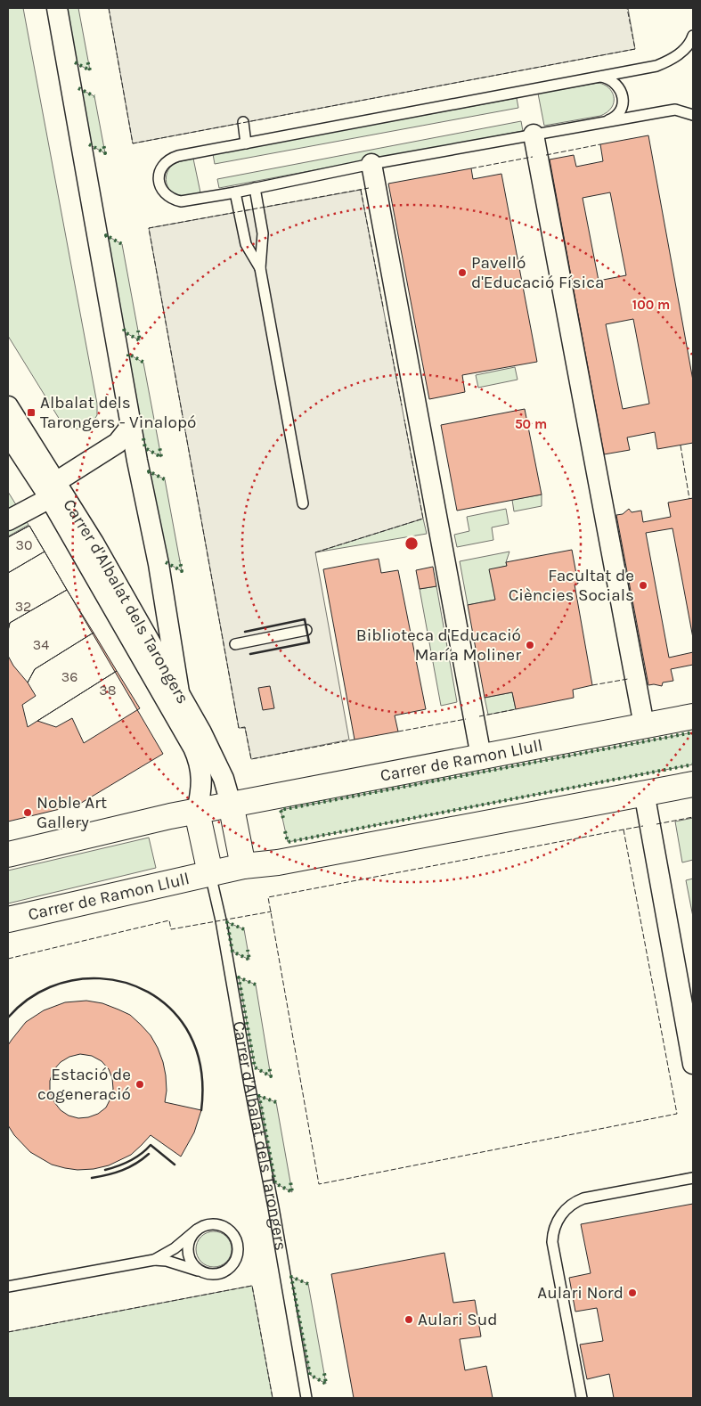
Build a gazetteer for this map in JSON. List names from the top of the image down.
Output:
{
  "streets": {
    "main road": ["Carrer de Ramon Llull"],
    "street": ["Carrer d'Albalat dels Tarongers"]
  },
  "crossings": [
    ["Carrer d'Albalat dels Tarongers", "Carrer de Ramon Llull"]
  ],
  "places": {
    "other": [
      "Pavelló d'Educació Física",
      "Facultat de Ciències Socials",
      "Biblioteca d'Educació María Moliner",
      "Noble Art Gallery",
      "Estació de cogeneració",
      "Aulari Nord",
      "Aulari Sud"
    ],
    "transit": ["Albalat dels Tarongers - Vinalopó"]
  },
  "house_numbers": [
    "30",
    "32",
    "34",
    "36",
    "38"
  ],
  "rings": ["100 m", "50 m"]
}
